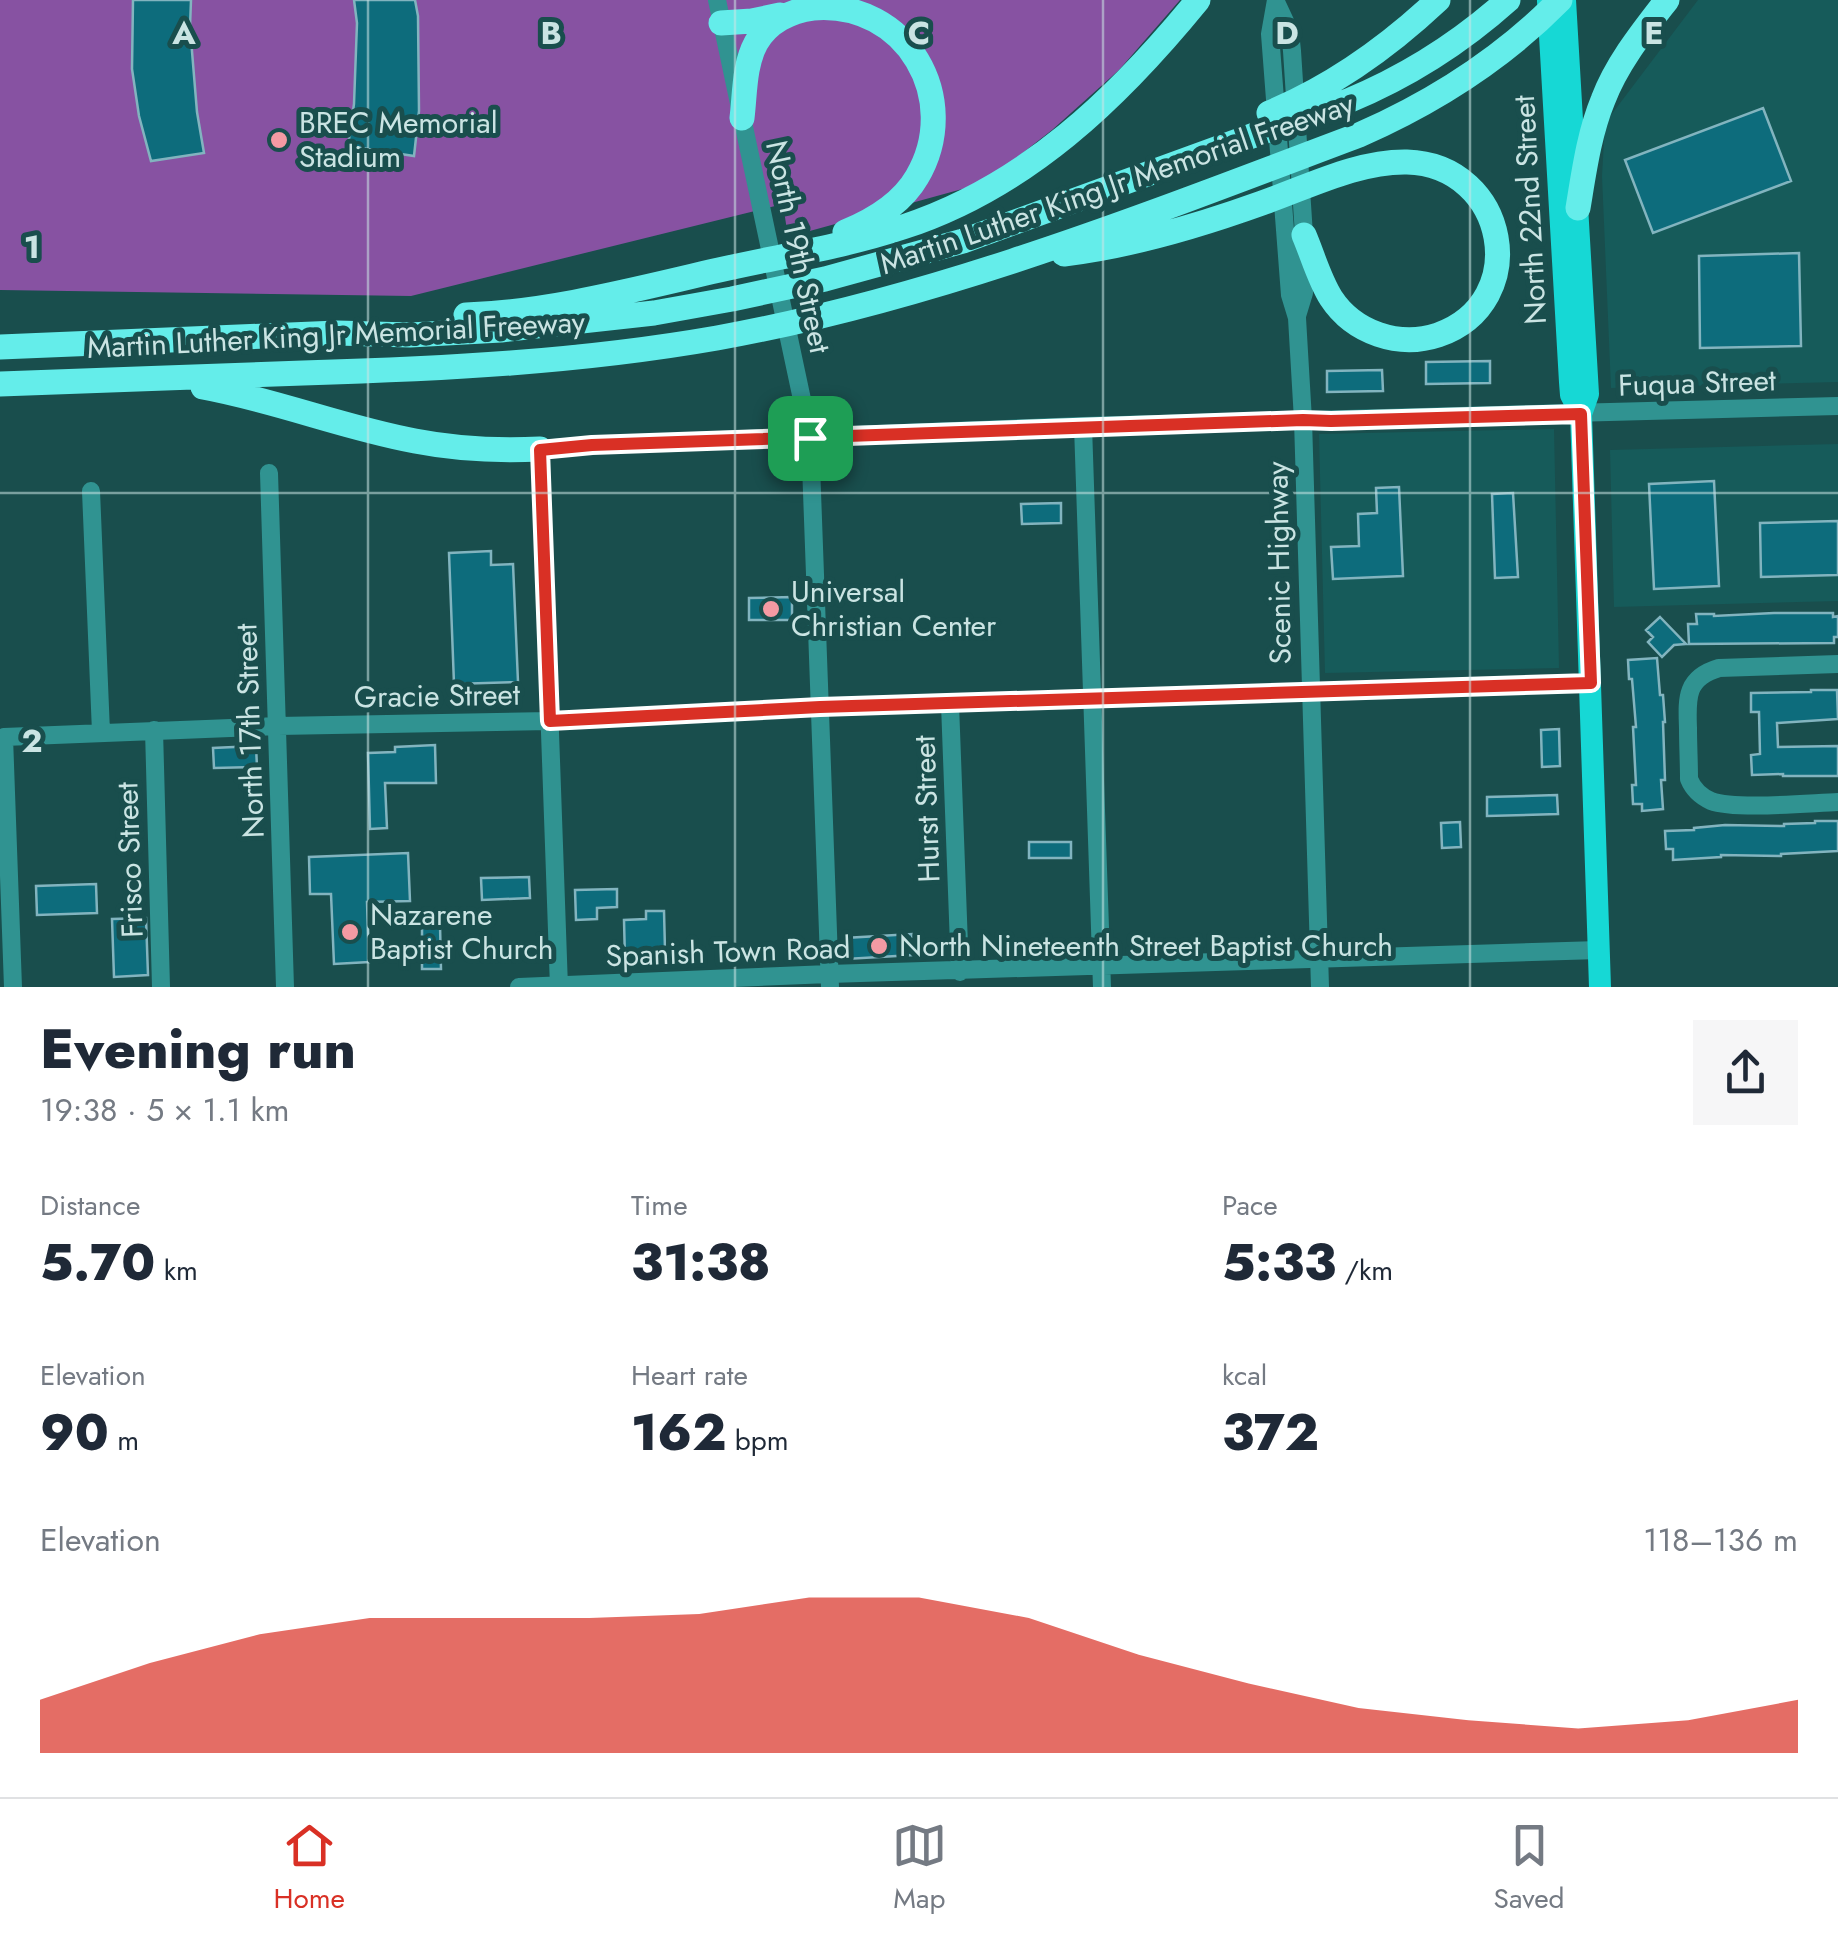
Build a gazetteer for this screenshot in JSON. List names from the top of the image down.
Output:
{
  "streets": {
    "highway": ["Martin Luther King Jr Memorial Freeway"],
    "main road": ["North 22nd Street"],
    "street": [
      "North 19th Street",
      "Fuqua Street",
      "Scenic Highway",
      "Gracie Street",
      "North 17th Street",
      "Hurst Street",
      "Frisco Street",
      "Spanish Town Road"
    ]
  },
  "crossings": [
    ["Martin Luther King Jr Memorial Freeway", "North 22nd Street"],
    ["North 22nd Street", "Fuqua Street"],
    ["North 22nd Street", "Gracie Street"],
    ["North 22nd Street", "Spanish Town Road"],
    ["North 19th Street", "Fuqua Street"],
    ["North 19th Street", "Gracie Street"],
    ["North 19th Street", "Spanish Town Road"],
    ["Fuqua Street", "Scenic Highway"],
    ["Scenic Highway", "Gracie Street"],
    ["Scenic Highway", "Spanish Town Road"],
    ["Gracie Street", "North 17th Street"],
    ["Gracie Street", "Hurst Street"],
    ["Gracie Street", "Frisco Street"],
    ["Hurst Street", "Spanish Town Road"]
  ],
  "places": [
    "BREC Memorial Stadium",
    "Universal Christian Center",
    "Nazarene Baptist Church",
    "North Nineteenth Street Baptist Church"
  ],
  "page": {
    "heading": ["Evening run", "19:38 · 5 × 1.1 km"],
    "stats": [
      ["Distance", "5.70 km"],
      ["Time", "31:38"],
      ["Pace", "5:33 /km"],
      ["Elevation", "90 m"],
      ["Heart rate", "162 bpm"],
      ["kcal", "372"]
    ],
    "chart": ["Elevation", "118–136 m"],
    "tabs": ["Home", "Map", "Saved"]
  },
  "grid": {
    "columns": [
      "A",
      "B",
      "C",
      "D",
      "E"
    ],
    "rows": ["1", "2"]
  }
}
